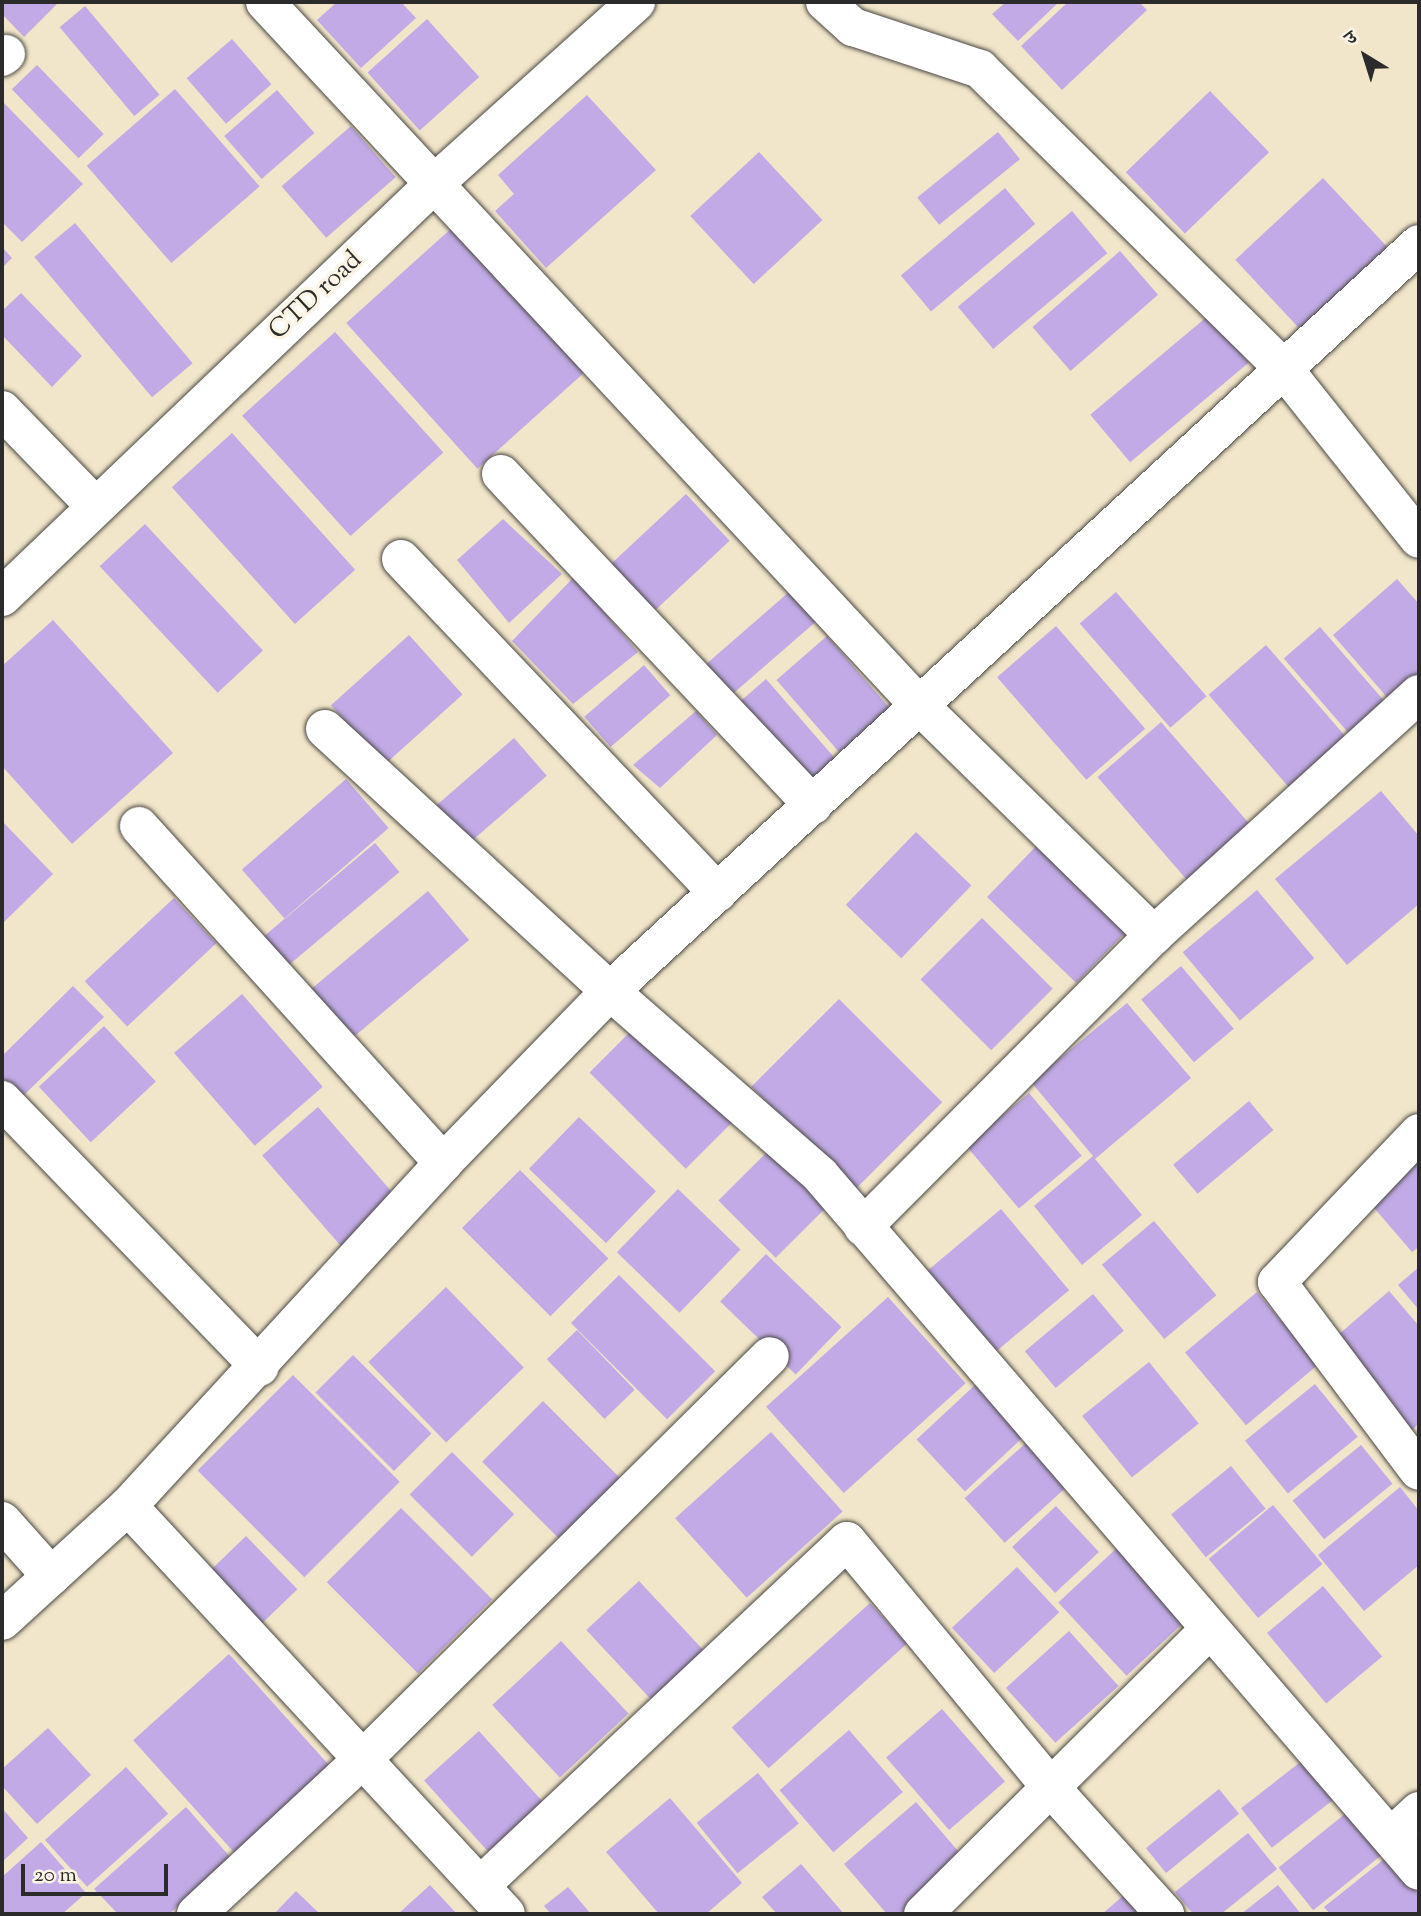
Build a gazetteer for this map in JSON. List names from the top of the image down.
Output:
{
  "streets": {
    "street": ["CTD road"]
  },
  "scale_bar": "20 m",
  "north": "top left"
}
